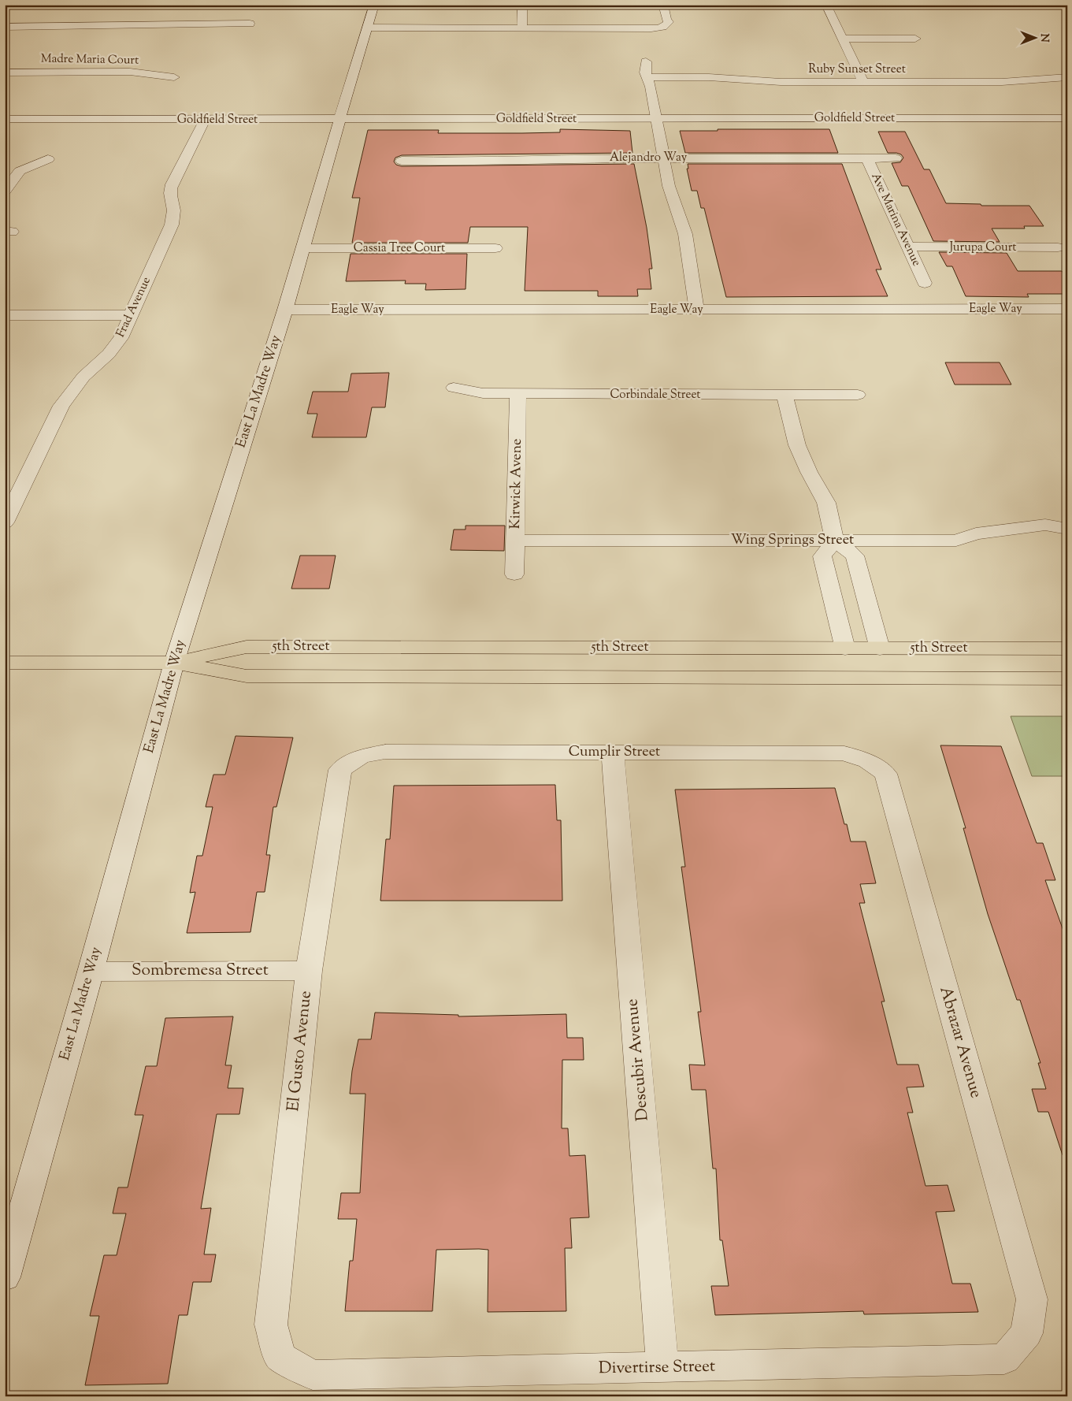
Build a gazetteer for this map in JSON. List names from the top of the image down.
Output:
{
  "streets": {
    "main road": ["5th Street"],
    "street": [
      "Madre Maria Court",
      "Ruby Sunset Street",
      "Goldfield Street",
      "Alejandro Way",
      "Ave Marina Avenue",
      "Jurupa Court",
      "Cassia Tree Court",
      "Frad Avenue",
      "Eagle Way",
      "East La Madre Way",
      "Corbindale Street",
      "Kirwick Avene",
      "Wing Springs Street",
      "Cumplir Street",
      "Sombremesa Street",
      "Abrazar Avenue",
      "El Gusto Avenue",
      "Descubir Avenue",
      "Divertirse Street"
    ]
  },
  "crossings": [
    ["Goldfield Street", "Frad Avenue"],
    ["Goldfield Street", "East La Madre Way"],
    ["Alejandro Way", "Ave Marina Avenue"],
    ["Ave Marina Avenue", "Jurupa Court"],
    ["Cassia Tree Court", "East La Madre Way"],
    ["Eagle Way", "East La Madre Way"],
    ["East La Madre Way", "5th Street"],
    ["East La Madre Way", "Sombremesa Street"],
    ["Corbindale Street", "Kirwick Avene"],
    ["Kirwick Avene", "Wing Springs Street"],
    ["Cumplir Street", "Abrazar Avenue"],
    ["Cumplir Street", "El Gusto Avenue"],
    ["Cumplir Street", "Descubir Avenue"],
    ["Sombremesa Street", "El Gusto Avenue"],
    ["Abrazar Avenue", "Divertirse Street"],
    ["El Gusto Avenue", "Divertirse Street"],
    ["Descubir Avenue", "Divertirse Street"]
  ],
  "north": "right"
}
